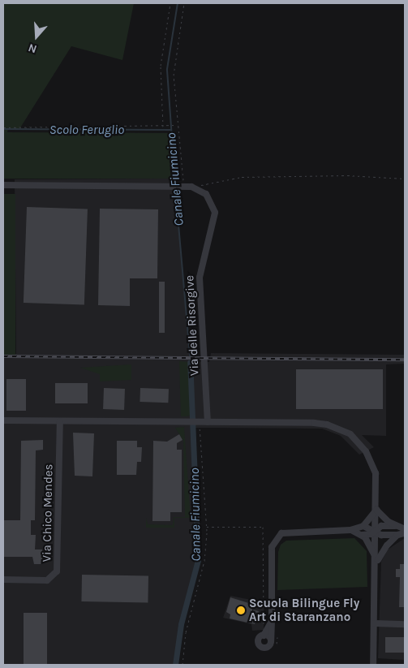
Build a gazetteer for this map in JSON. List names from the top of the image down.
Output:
{
  "streets": {
    "street": ["Via delle Risorgive", "Via Chico Mendes"]
  },
  "water": ["Scolo Feruglio", "Canale Fiumicino"],
  "places": ["Scuola Bilingue Fly Art di Staranzano"],
  "north": "bottom"
}
